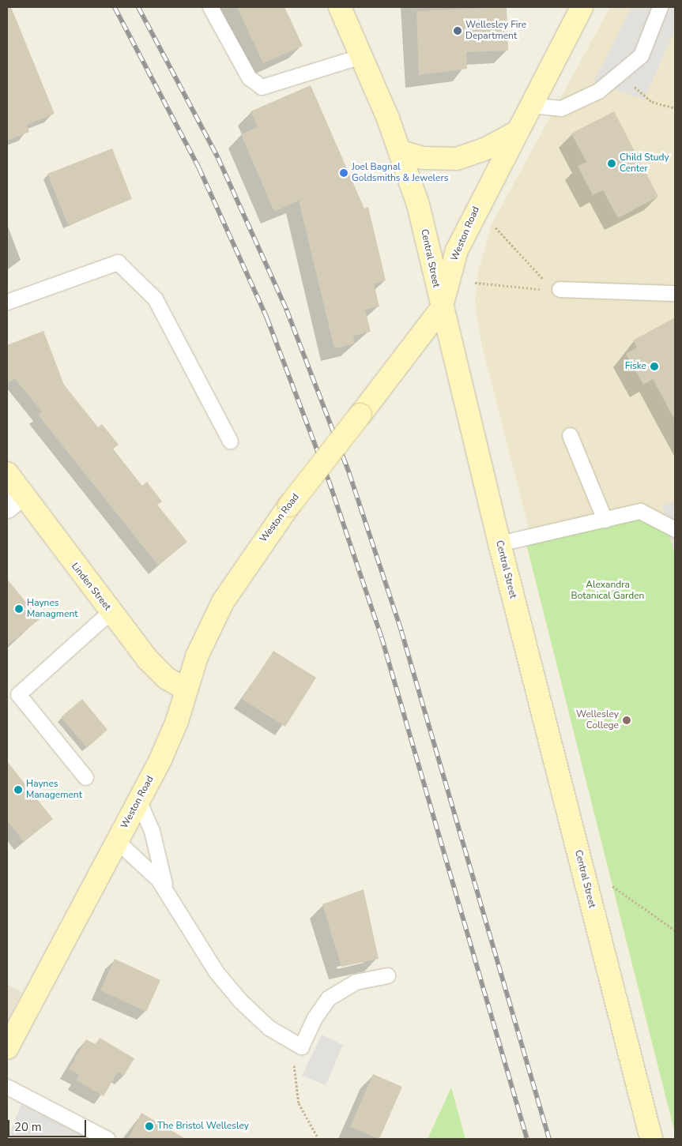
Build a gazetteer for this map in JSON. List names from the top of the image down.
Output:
{
  "streets": {
    "main road": ["Weston Road", "Central Street", "Linden Street"]
  },
  "crossings": [
    ["Weston Road", "Central Street"],
    ["Weston Road", "Linden Street"]
  ],
  "parks": ["Alexandra Botanical Garden"],
  "places": [
    "Wellesley Fire Department",
    "Child Study Center",
    "Joel Bagnal Goldsmiths & Jewelers",
    "Fiske",
    "Haynes Managment",
    "Wellesley College",
    "Haynes Management",
    "The Bristol Wellesley"
  ],
  "scale_bar": "20 m"
}
